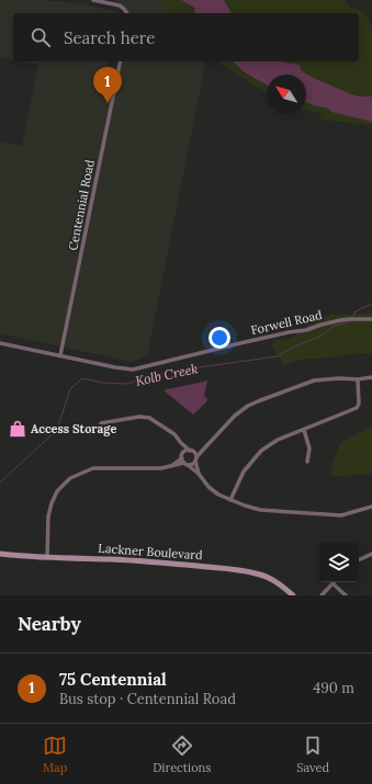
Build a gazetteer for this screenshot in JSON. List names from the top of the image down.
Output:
{
  "streets": {
    "main road": ["Lackner Boulevard"],
    "street": ["Centennial Road", "Forwell Road"]
  },
  "crossings": [
    ["Centennial Road", "Forwell Road"]
  ],
  "water": ["Kolb Creek"],
  "places": {
    "shop": ["Access Storage"]
  },
  "north": "top left",
  "page": {
    "search": "Search here",
    "pins": "1",
    "heading": "Nearby",
    "list": [
      {
        "mark": "1",
        "name": "75 Centennial",
        "note": "Bus stop · Centennial Road",
        "value": "490 m"
      }
    ],
    "nav": ["Map", "Directions", "Saved"]
  }
}
